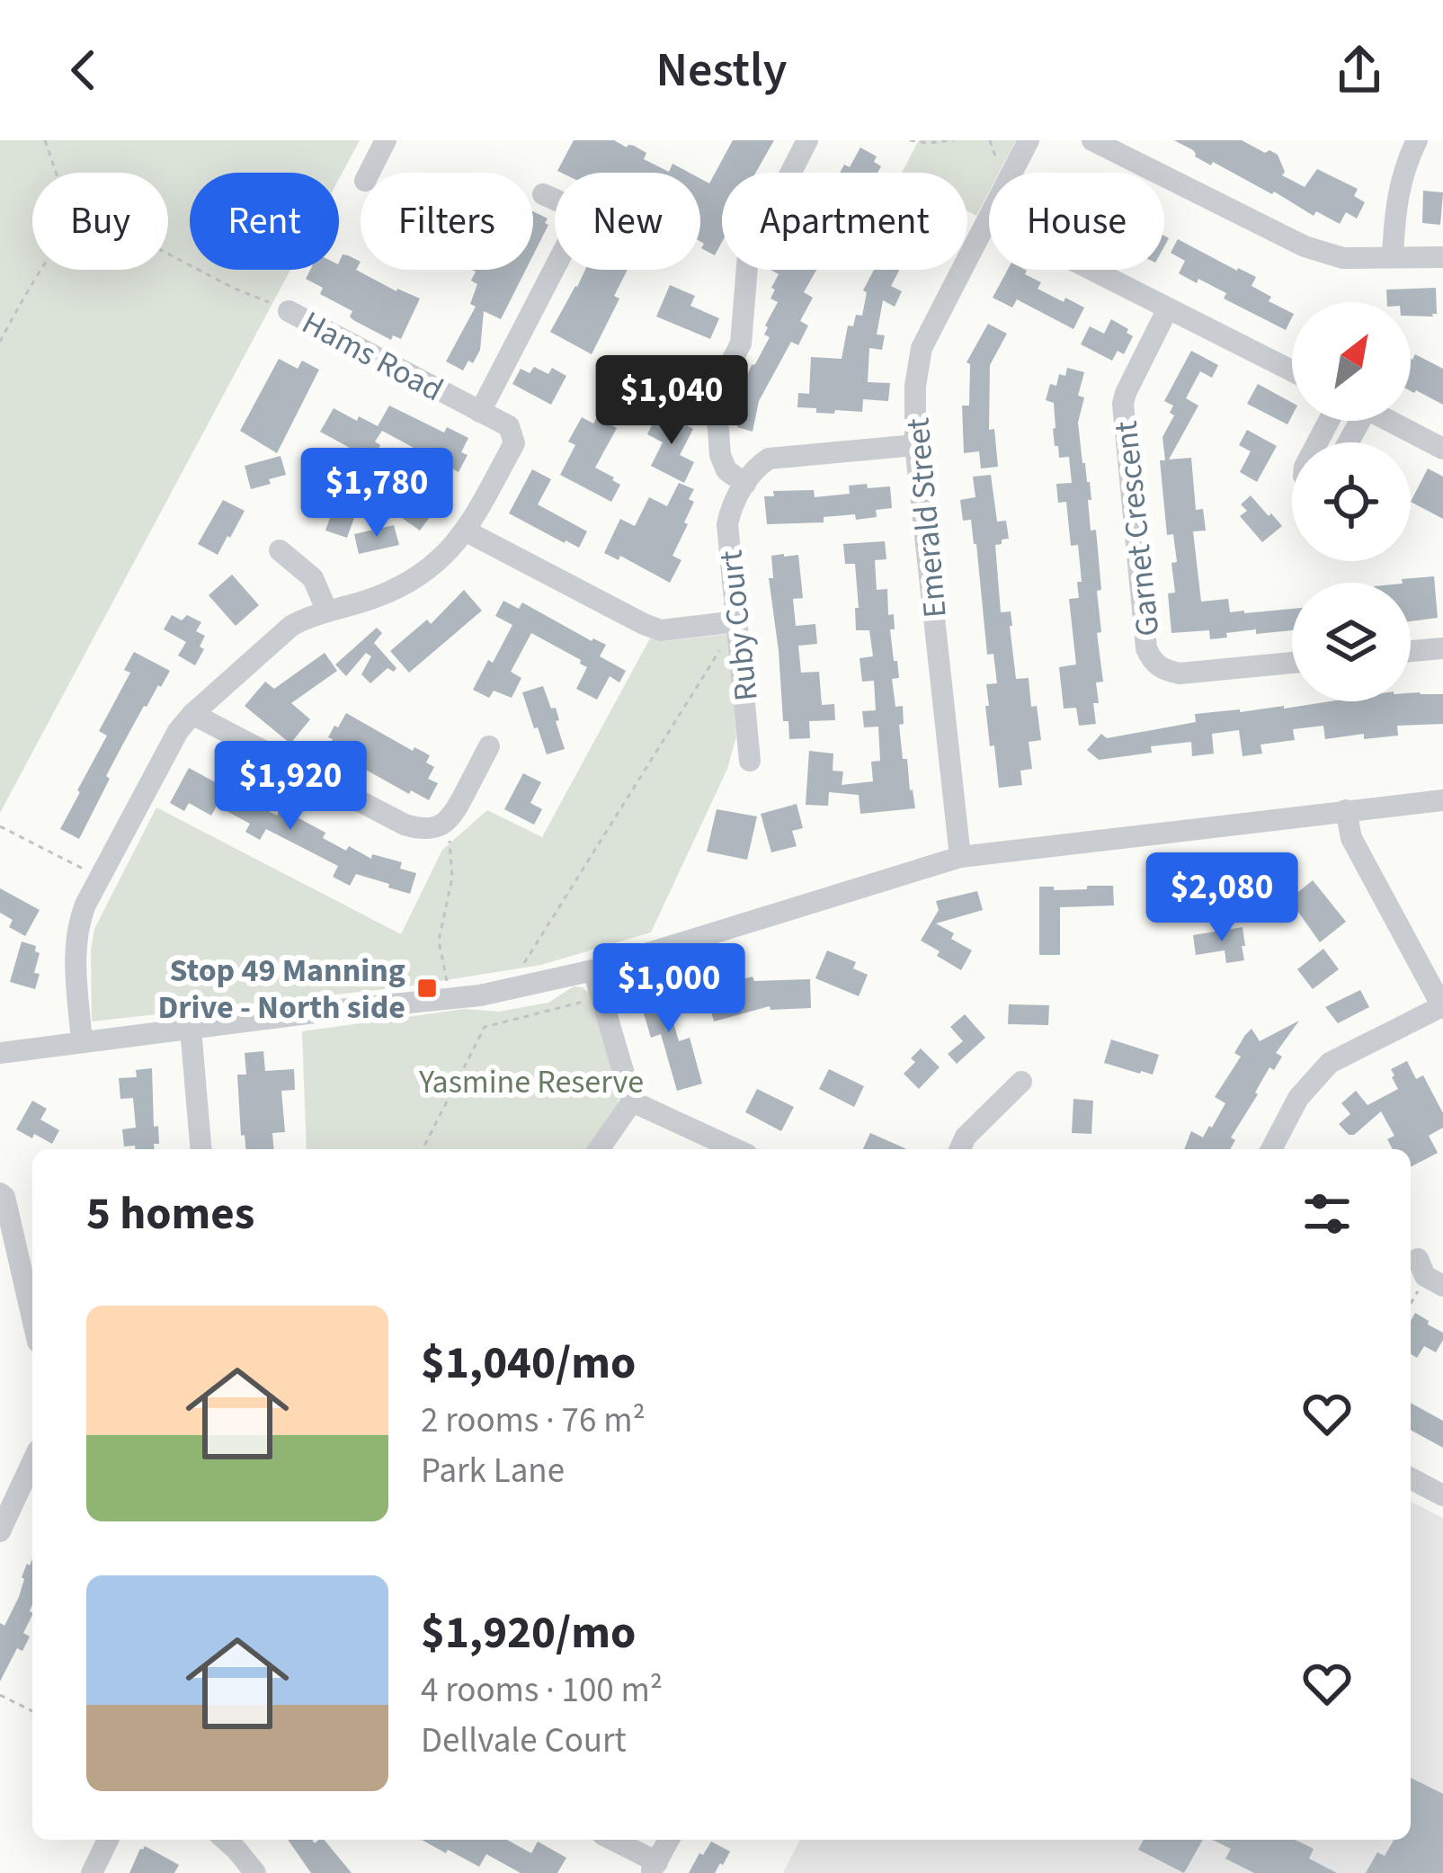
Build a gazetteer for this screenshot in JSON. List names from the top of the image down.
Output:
{
  "streets": {
    "street": [
      "Hams Road",
      "Emerald Street",
      "Garnet Crescent",
      "Ruby Court"
    ]
  },
  "parks": ["Yasmine Reserve"],
  "places": {
    "transit": ["Stop 49 Manning Drive - North side"]
  },
  "north": "top right",
  "page": {
    "header": "Nestly",
    "chip": [
      "Buy",
      "Rent",
      "Filters",
      "New",
      "Apartment",
      "House"
    ],
    "price": [
      "$1,040",
      "$1,780",
      "$1,920",
      "$2,080",
      "$1,000"
    ],
    "heading": "5 homes",
    "list": [
      {
        "name": "$1,040/mo",
        "note": "2 rooms · 76 m² · Park Lane"
      },
      {
        "name": "$1,920/mo",
        "note": "4 rooms · 100 m² · Dellvale Court"
      }
    ]
  }
}
